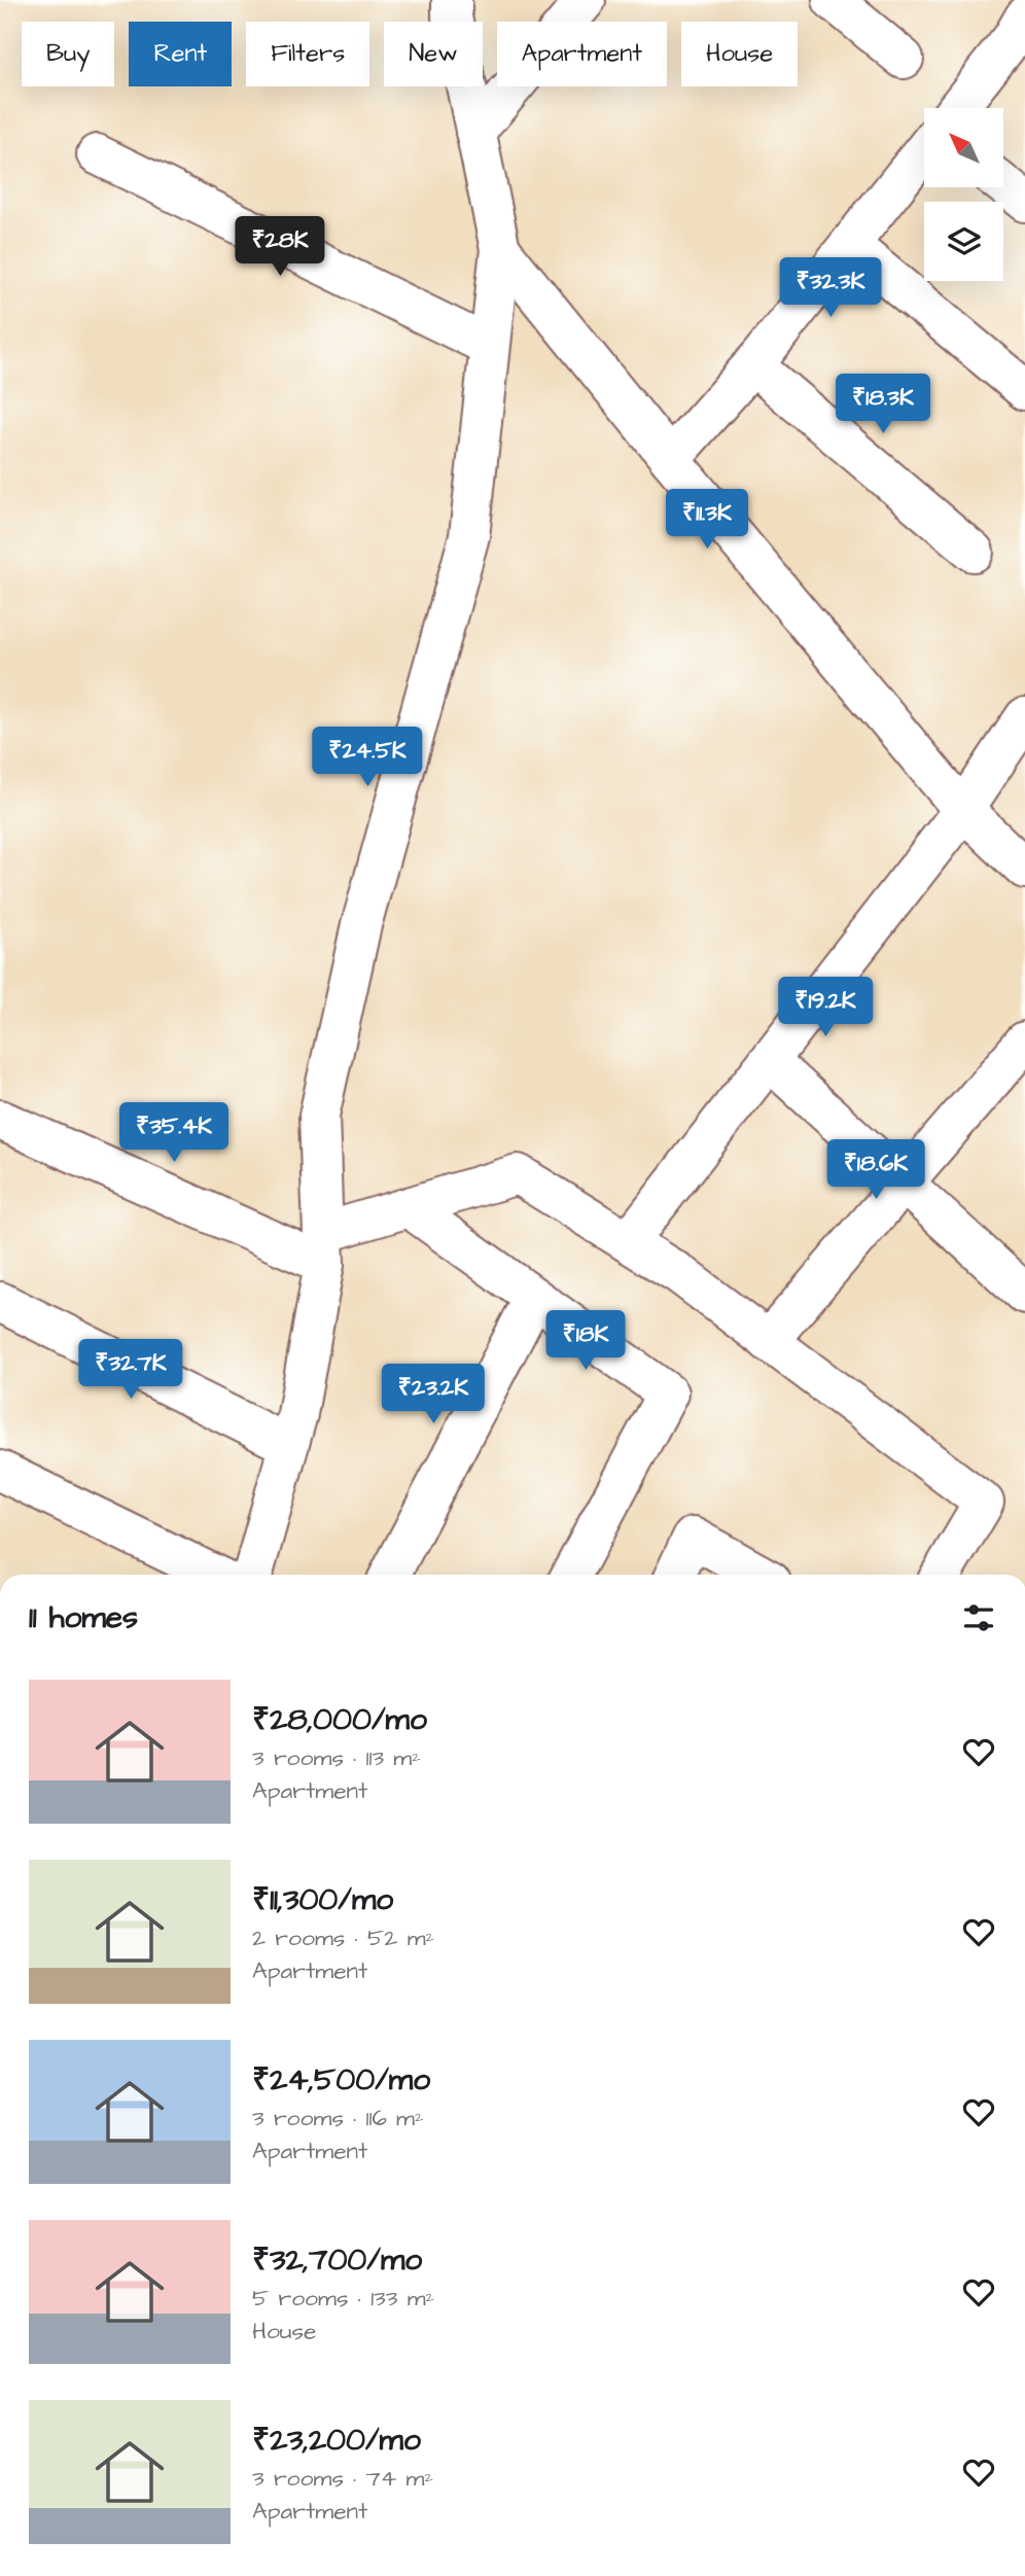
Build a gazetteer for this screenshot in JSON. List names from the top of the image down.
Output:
{
  "north": "top left",
  "page": {
    "chip": [
      "Buy",
      "Rent",
      "Filters",
      "New",
      "Apartment",
      "House"
    ],
    "price": [
      "₹28K",
      "₹32.3K",
      "₹18.3K",
      "₹11.3K",
      "₹24.5K",
      "₹19.2K",
      "₹35.4K",
      "₹18.6K",
      "₹18K",
      "₹32.7K",
      "₹23.2K"
    ],
    "heading": "11 homes",
    "list": [
      {
        "name": "₹28,000/mo",
        "note": "3 rooms · 113 m² · Apartment"
      },
      {
        "name": "₹11,300/mo",
        "note": "2 rooms · 52 m² · Apartment"
      },
      {
        "name": "₹24,500/mo",
        "note": "3 rooms · 116 m² · Apartment"
      },
      {
        "name": "₹32,700/mo",
        "note": "5 rooms · 133 m² · House"
      },
      {
        "name": "₹23,200/mo",
        "note": "3 rooms · 74 m² · Apartment"
      }
    ]
  }
}
